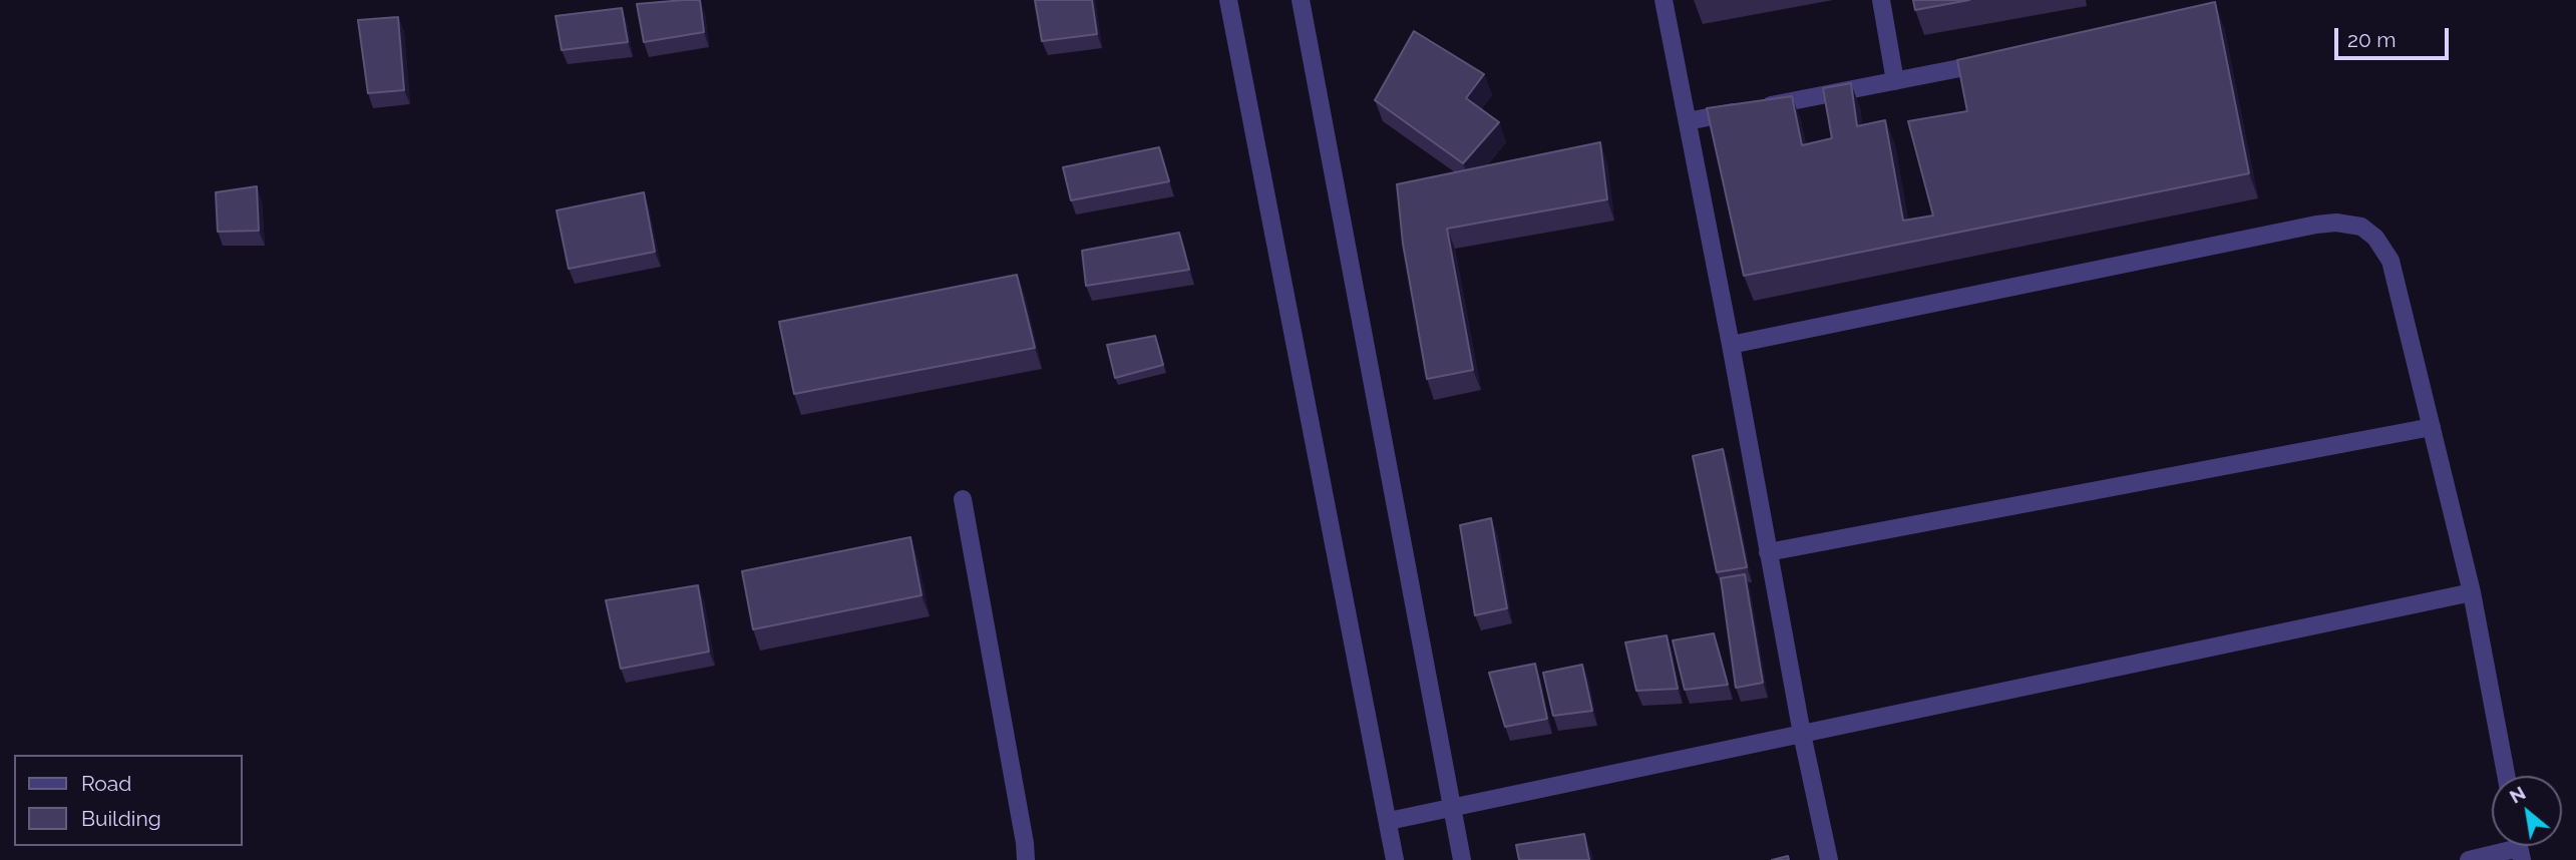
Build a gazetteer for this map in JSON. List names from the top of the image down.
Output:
{
  "legend": ["Road", "Building"],
  "scale_bar": "20 m",
  "north": "top left"
}
